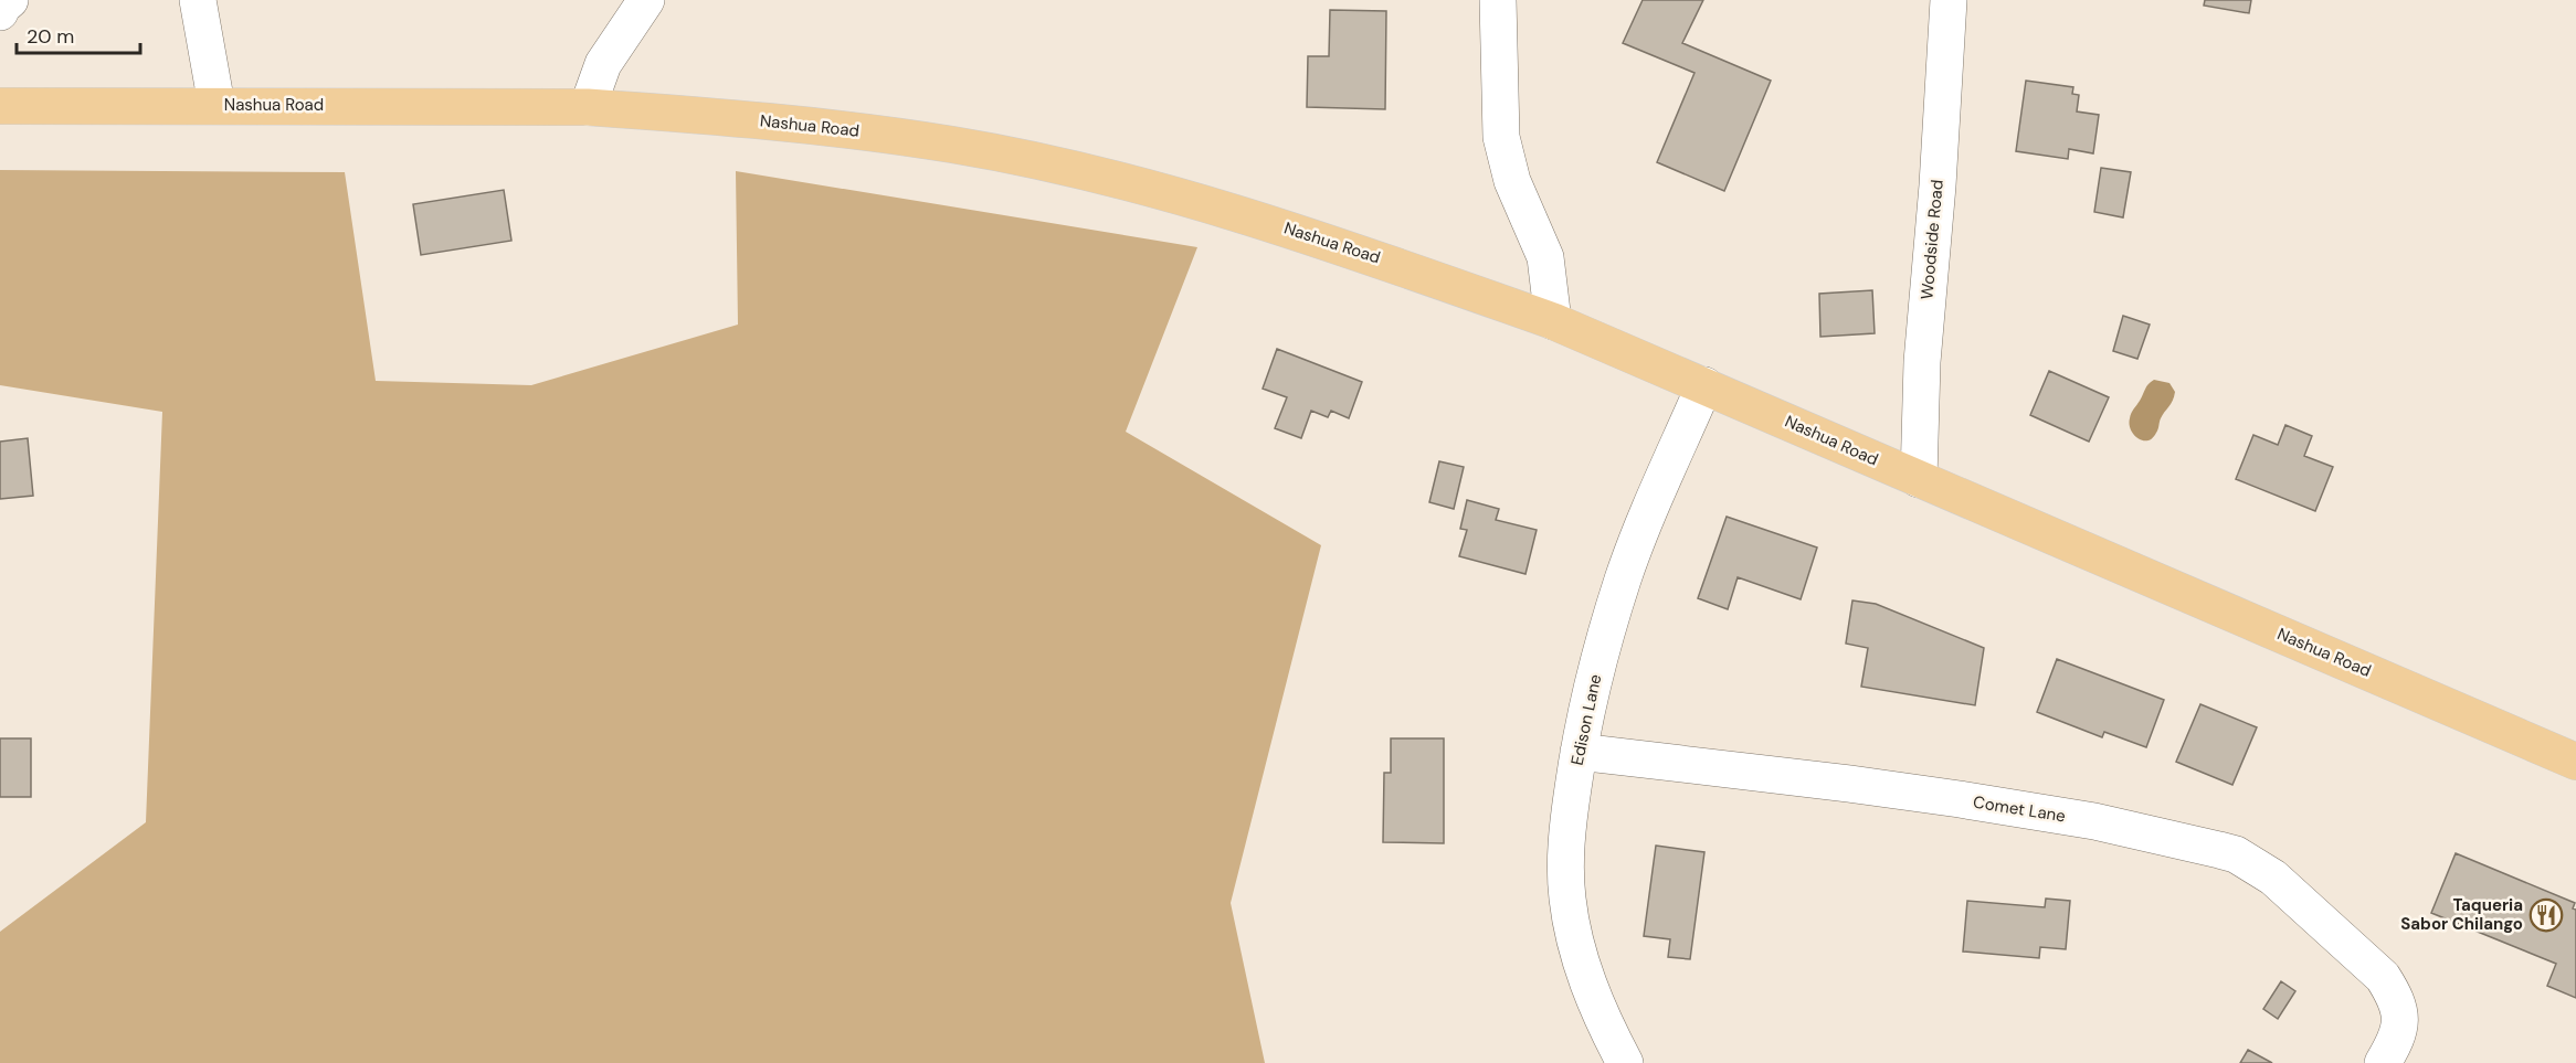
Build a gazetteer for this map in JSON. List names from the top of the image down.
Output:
{
  "streets": {
    "main road": ["Nashua Road"],
    "street": ["Woodside Road", "Edison Lane", "Comet Lane"]
  },
  "crossings": [
    ["Nashua Road", "Woodside Road"],
    ["Nashua Road", "Edison Lane"],
    ["Edison Lane", "Comet Lane"]
  ],
  "places": {
    "restaurant": ["Taqueria Sabor Chilango"]
  },
  "scale_bar": "20 m"
}
